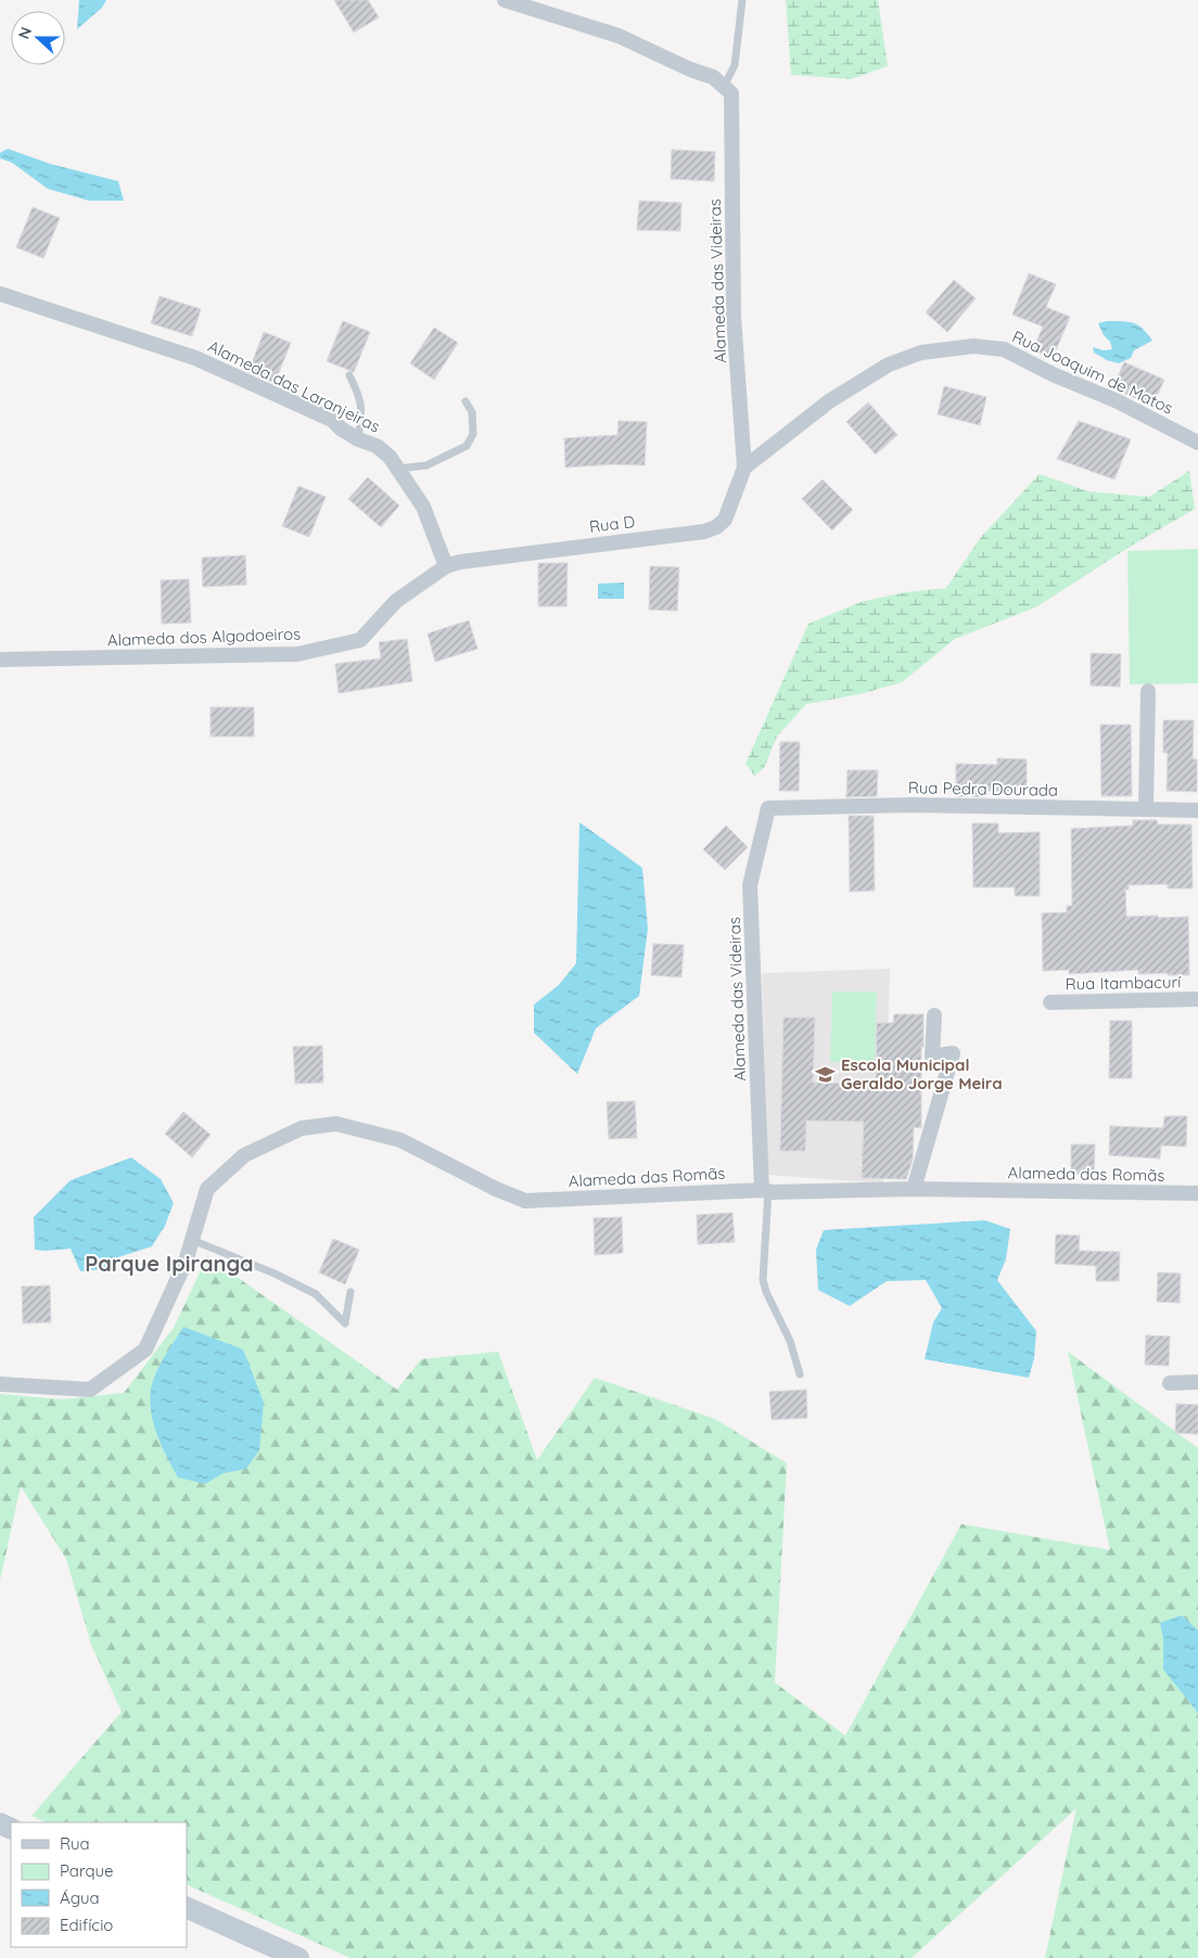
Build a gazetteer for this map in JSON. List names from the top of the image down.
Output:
{
  "streets": {
    "street": [
      "Alameda das Videiras",
      "Rua Joaquim de Matos",
      "Alameda das Laranjeiras",
      "Rua D",
      "Alameda dos Algodoeiros",
      "Rua Pedra Dourada",
      "Rua Itambacurí",
      "Alameda das Romãs"
    ]
  },
  "crossings": [
    ["Alameda das Videiras", "Rua Joaquim de Matos"],
    ["Alameda das Videiras", "Rua D"],
    ["Alameda das Videiras", "Rua Pedra Dourada"],
    ["Alameda das Videiras", "Alameda das Romãs"],
    ["Rua Joaquim de Matos", "Rua D"],
    ["Alameda das Laranjeiras", "Rua D"],
    ["Alameda das Laranjeiras", "Alameda dos Algodoeiros"],
    ["Rua D", "Alameda dos Algodoeiros"]
  ],
  "districts": ["Parque Ipiranga"],
  "places": {
    "school or university": ["Escola Municipal Geraldo Jorge Meira"]
  },
  "legend": [
    "Rua",
    "Parque",
    "Água",
    "Edifício"
  ],
  "north": "left"
}
